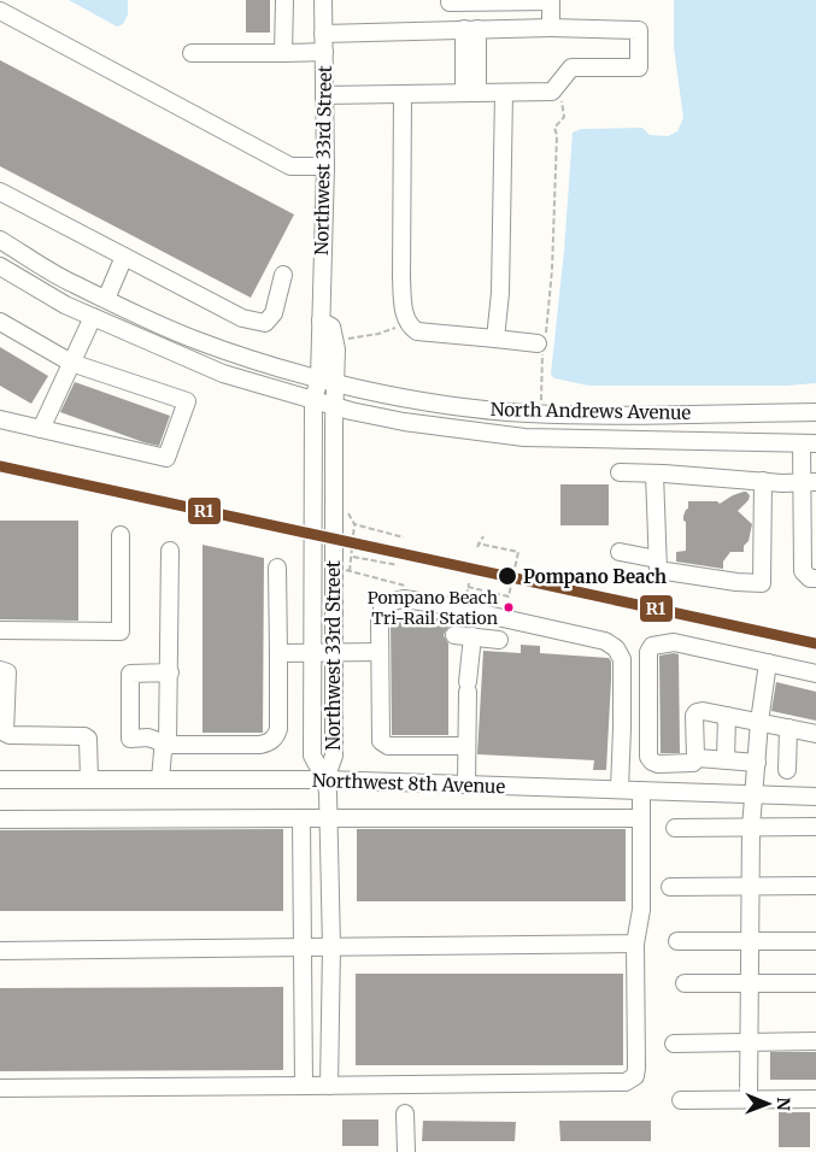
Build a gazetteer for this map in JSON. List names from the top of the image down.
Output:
{
  "streets": {
    "street": ["Northwest 33rd Street", "North Andrews Avenue", "Northwest 8th Avenue"]
  },
  "crossings": [
    ["Northwest 33rd Street", "North Andrews Avenue"],
    ["Northwest 33rd Street", "Northwest 8th Avenue"]
  ],
  "places": ["Pompano Beach", "Pompano Beach Tri-Rail Station"],
  "lines": ["transit line R1"],
  "north": "right"
}
